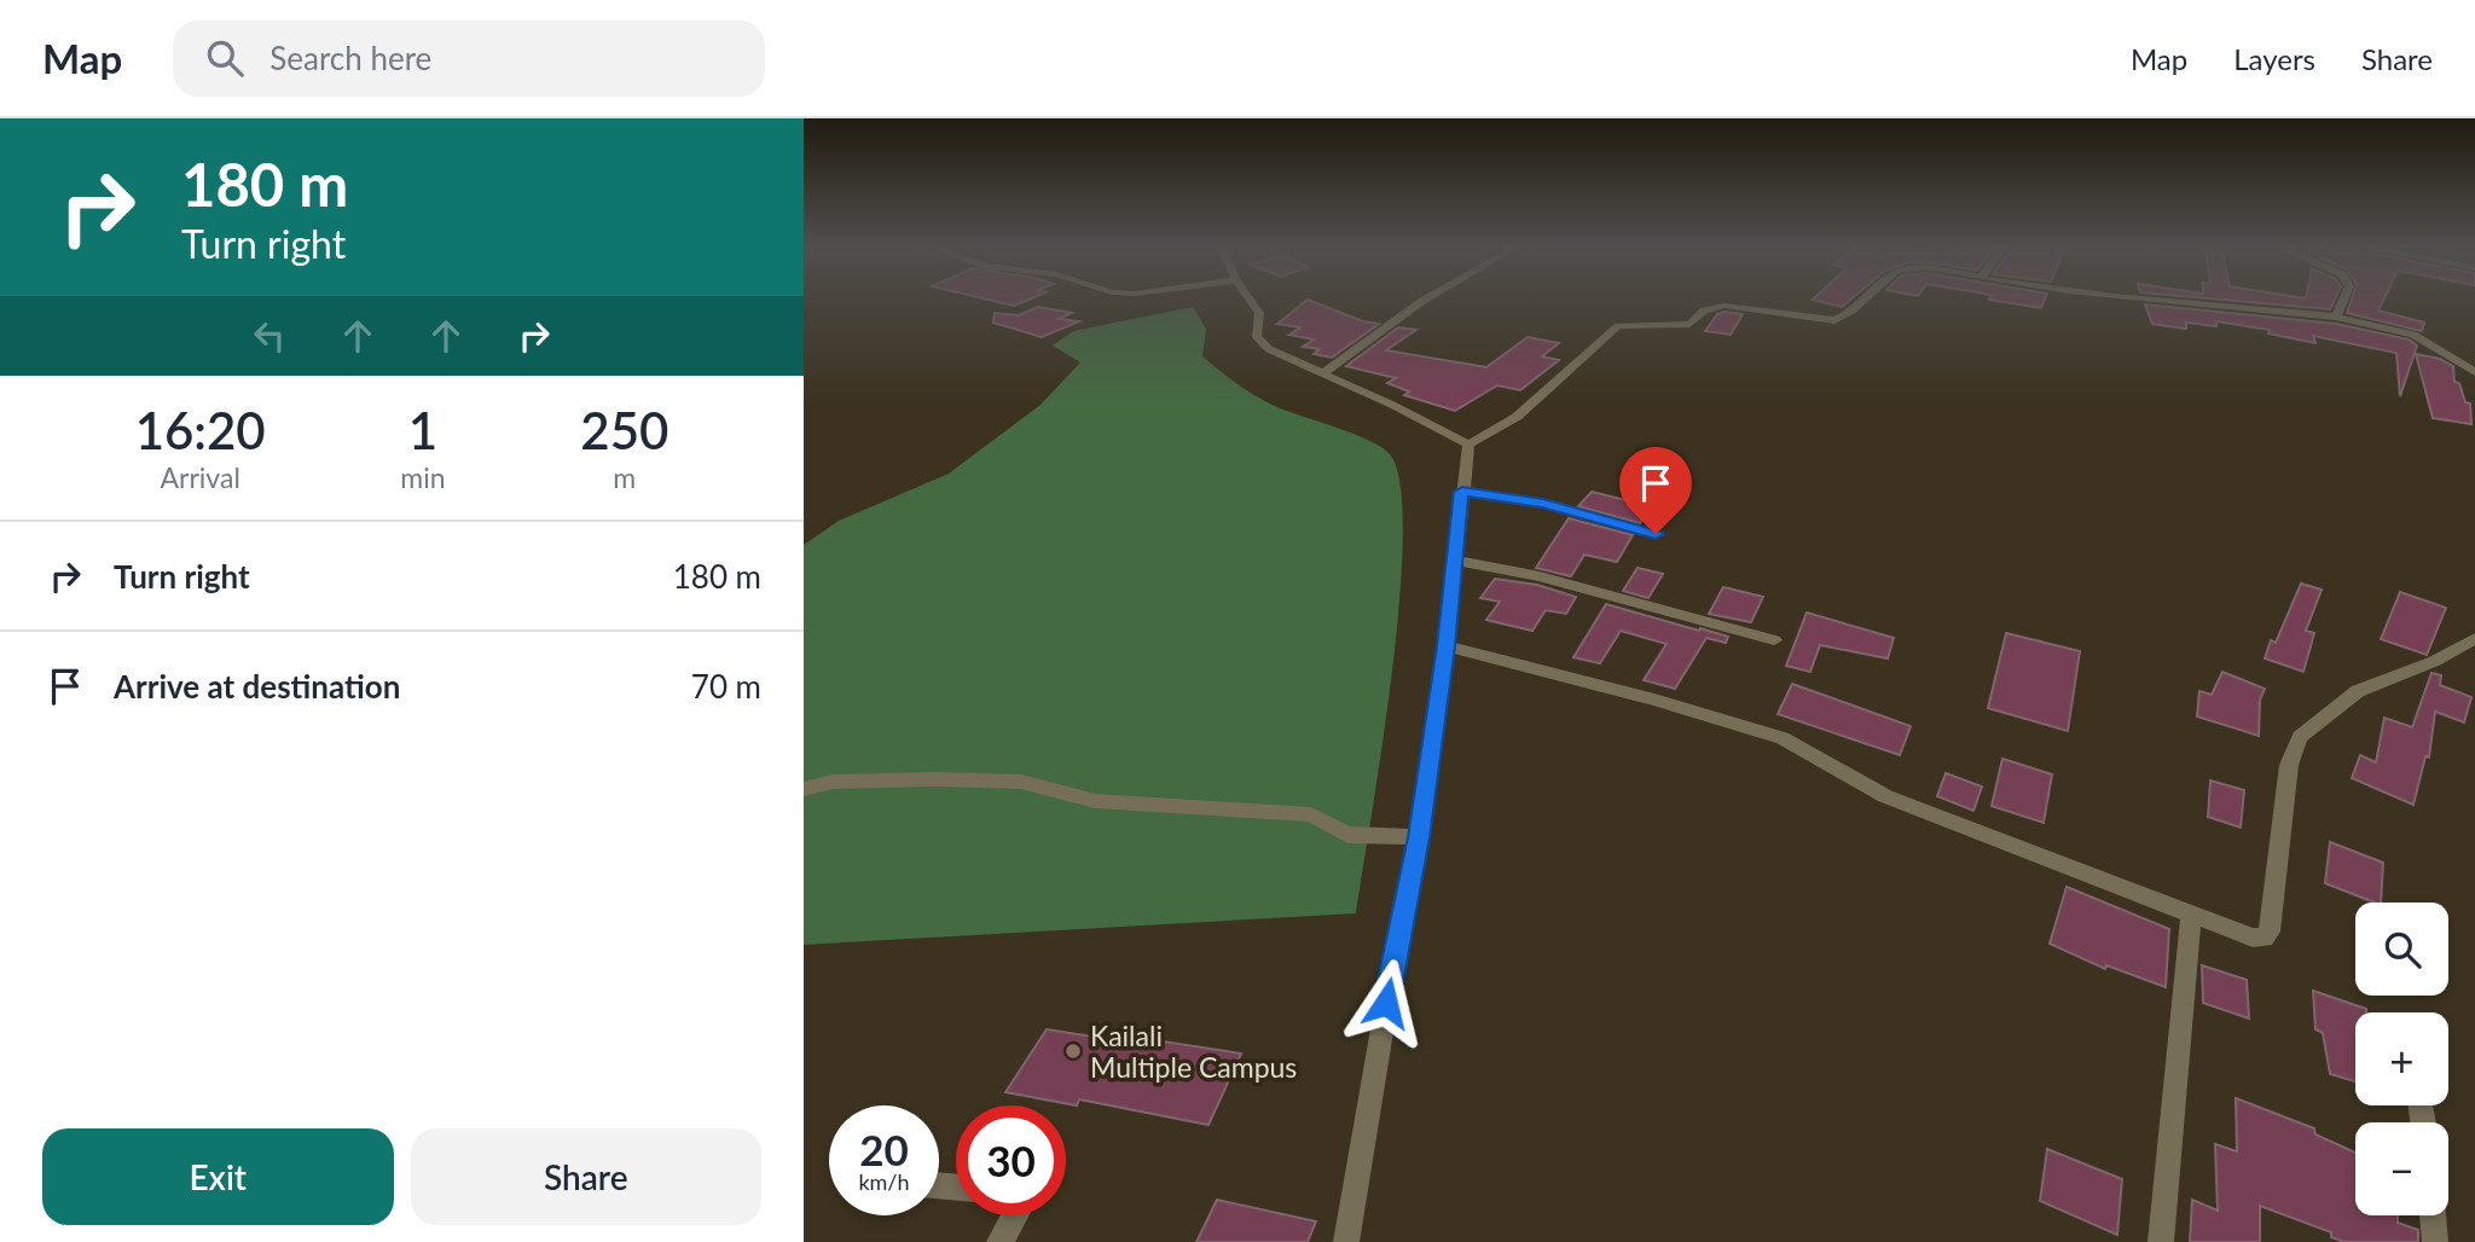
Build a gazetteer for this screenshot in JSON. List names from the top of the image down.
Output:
{
  "places": ["Kailali Multiple Campus"],
  "page": {
    "header": "Map",
    "search": "Search here",
    "nav": ["Map", "Layers", "Share"],
    "turn": ["180 m", "Turn right"],
    "eta": [
      "16:20",
      "Arrival",
      "1",
      "min",
      "250",
      "m"
    ],
    "list": [
      {
        "name": "Turn right",
        "value": "180 m"
      },
      {
        "name": "Arrive at destination",
        "value": "70 m"
      }
    ],
    "map_buttons": ["+", "−"],
    "speed": "20 km/h",
    "limit": "30",
    "buttons": ["Exit", "Share"]
  }
}
